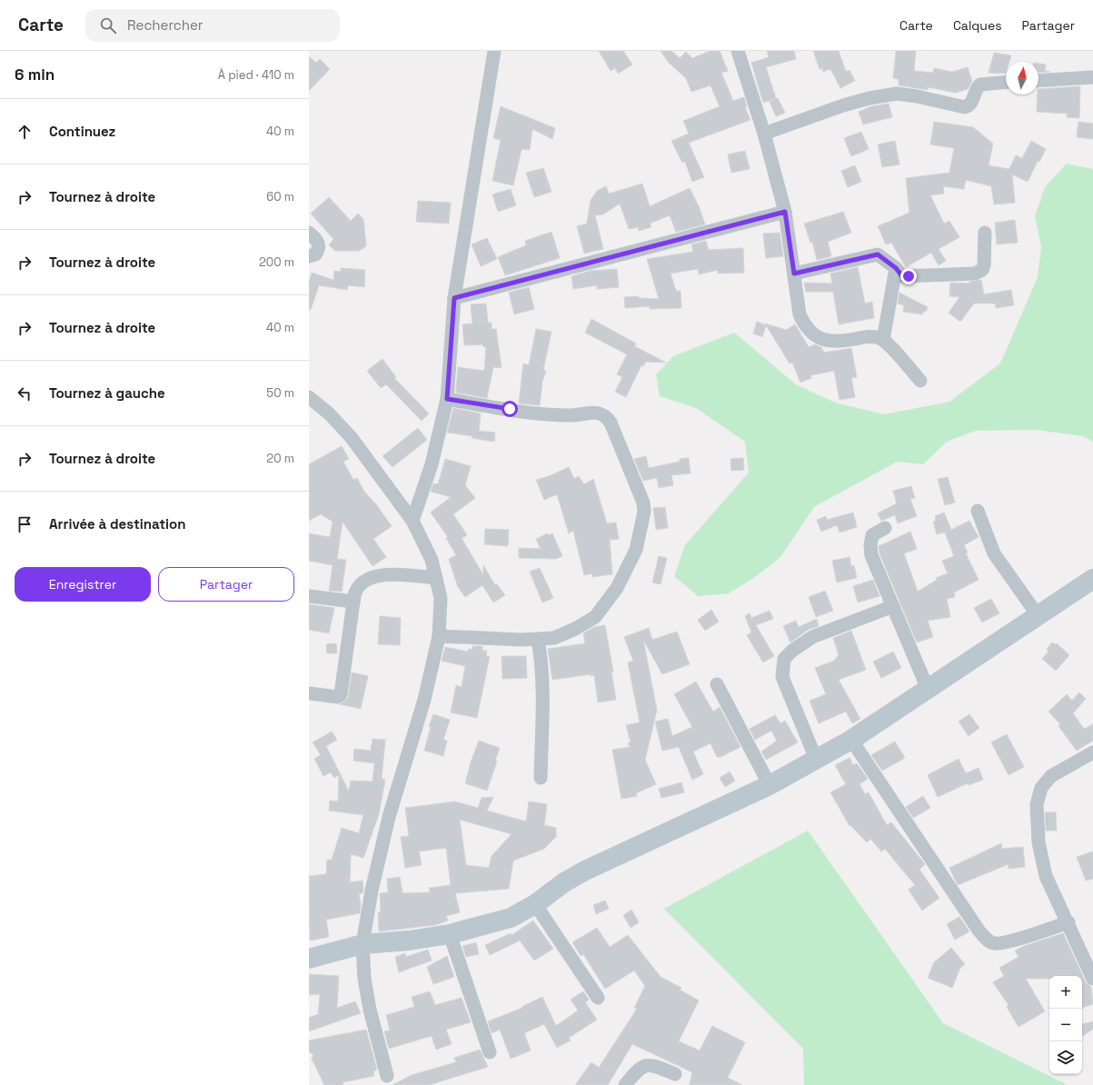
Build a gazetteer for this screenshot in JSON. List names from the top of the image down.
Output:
{
  "north": "top",
  "page": {
    "header": "Carte",
    "search": "Rechercher",
    "nav": ["Carte", "Calques", "Partager"],
    "heading": ["6 min", "À pied · 410 m"],
    "list": [
      ["Continuez", "40 m"],
      ["Tournez à droite", "60 m"],
      ["Tournez à droite", "200 m"],
      ["Tournez à droite", "40 m"],
      ["Tournez à gauche", "50 m"],
      ["Tournez à droite", "20 m"],
      "Arrivée à destination"
    ],
    "buttons": ["Enregistrer", "Partager"],
    "map_buttons": ["+", "−"]
  }
}
